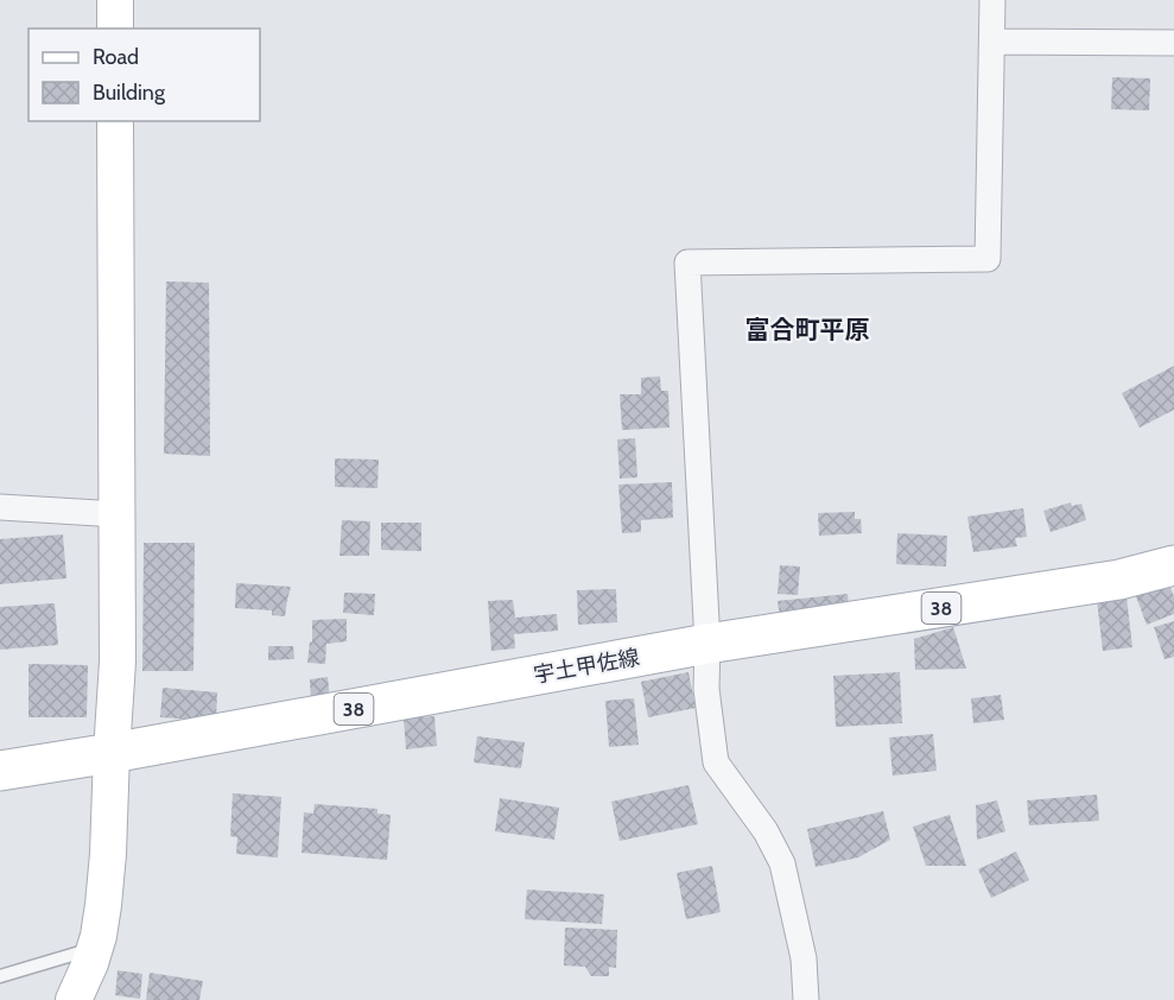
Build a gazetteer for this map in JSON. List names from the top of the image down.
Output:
{
  "streets": {
    "main road": ["38", "宇土甲佐線"]
  },
  "districts": ["富合町平原"],
  "legend": ["Road", "Building"]
}
